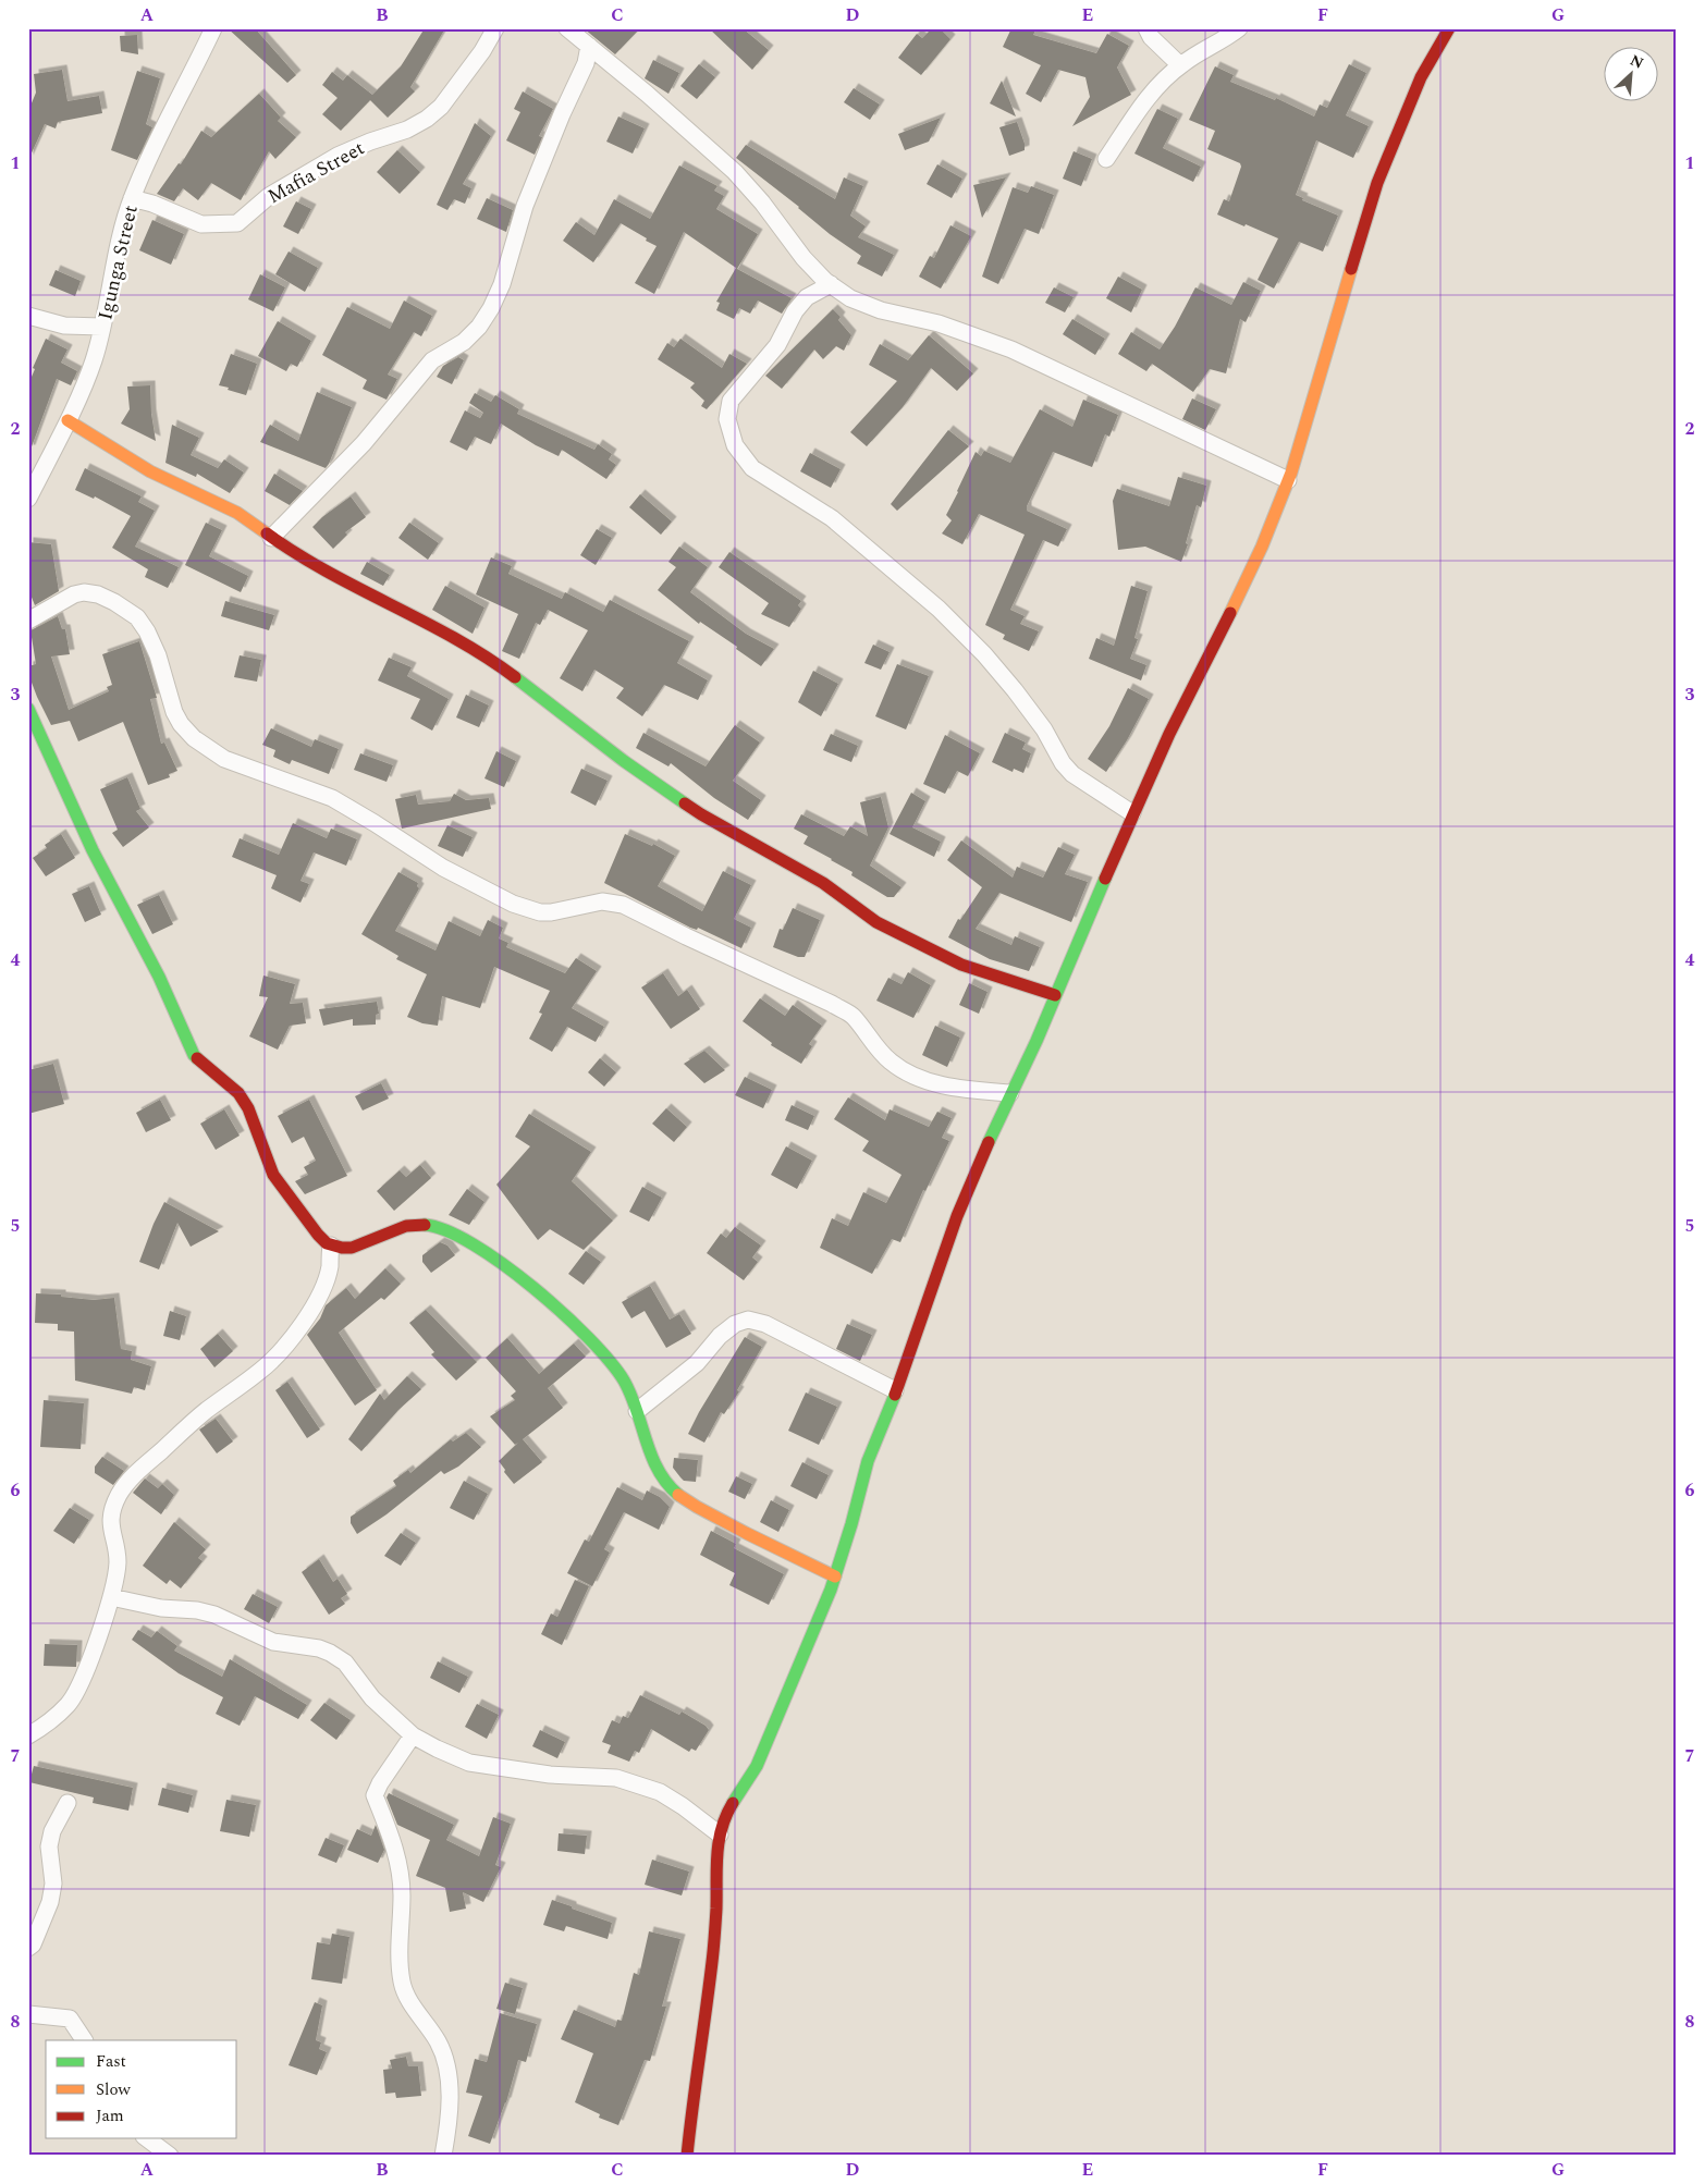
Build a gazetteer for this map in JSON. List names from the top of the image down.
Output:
{
  "streets": {
    "street": ["Mafia Street", "Igunga Street"]
  },
  "crossings": [
    ["Mafia Street", "Igunga Street"]
  ],
  "legend": ["Fast", "Slow", "Jam"],
  "north": "top right",
  "grid": {
    "columns": [
      "A",
      "B",
      "C",
      "D",
      "E",
      "F",
      "G"
    ],
    "rows": [
      "1",
      "2",
      "3",
      "4",
      "5",
      "6",
      "7",
      "8"
    ]
  }
}
